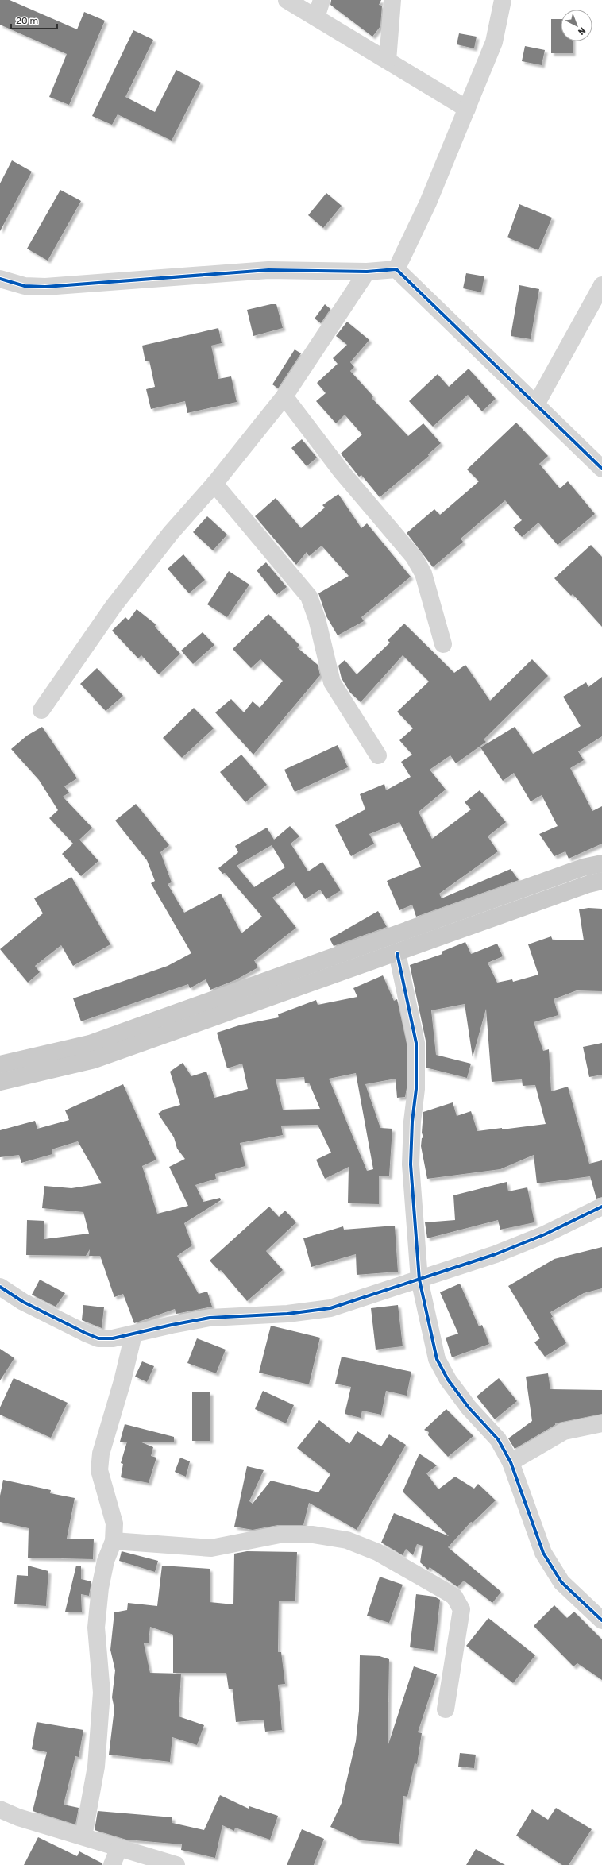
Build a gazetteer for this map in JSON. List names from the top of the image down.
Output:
{
  "scale_bar": "20 m",
  "north": "bottom right"
}
